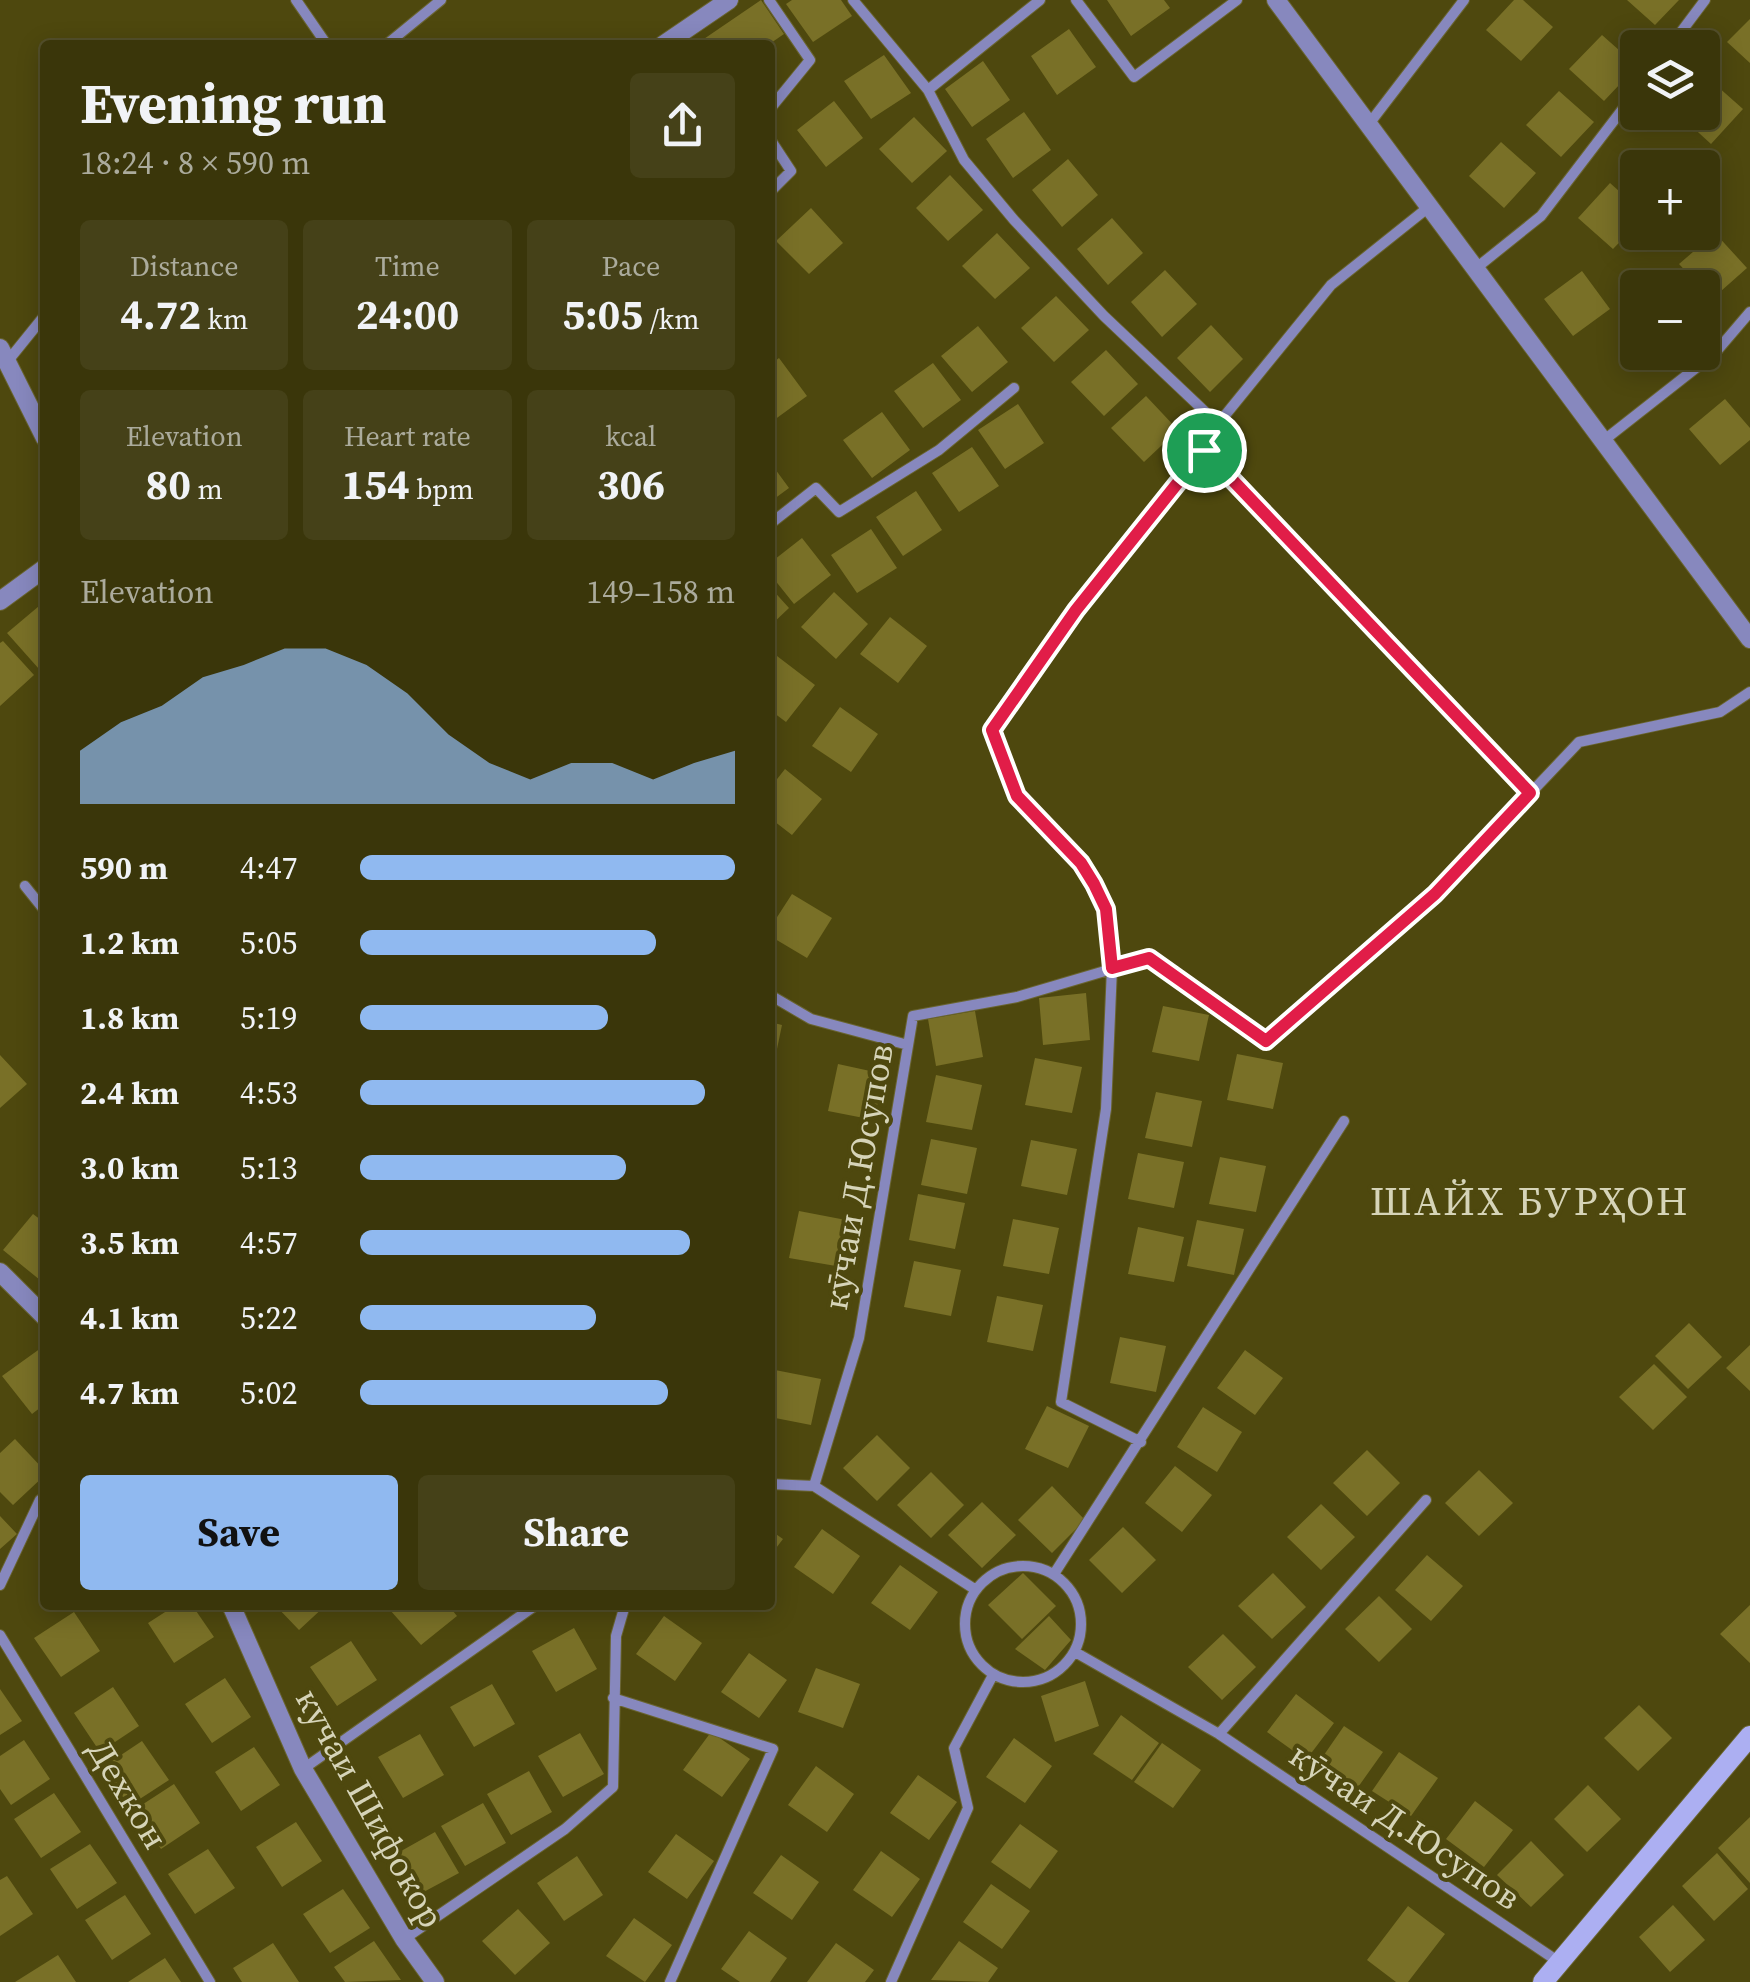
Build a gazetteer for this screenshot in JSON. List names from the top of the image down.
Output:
{
  "streets": {
    "street": ["кӯчаи Д.Юсупов", "Дехкон", "кучаи Шифокор"]
  },
  "districts": ["ШАЙХ БУРҲОН"],
  "page": {
    "map_buttons": ["+", "−"],
    "heading": ["Evening run", "18:24 · 8 × 590 m"],
    "stats": [
      ["Distance", "4.72 km"],
      ["Time", "24:00"],
      ["Pace", "5:05 /km"],
      ["Elevation", "80 m"],
      ["Heart rate", "154 bpm"],
      ["kcal", "306"]
    ],
    "chart": ["Elevation", "149–158 m"],
    "list": [
      {
        "name": "590 m",
        "note": "4:47"
      },
      {
        "name": "1.2 km",
        "note": "5:05"
      },
      {
        "name": "1.8 km",
        "note": "5:19"
      },
      {
        "name": "2.4 km",
        "note": "4:53"
      },
      {
        "name": "3.0 km",
        "note": "5:13"
      },
      {
        "name": "3.5 km",
        "note": "4:57"
      },
      {
        "name": "4.1 km",
        "note": "5:22"
      },
      {
        "name": "4.7 km",
        "note": "5:02"
      }
    ],
    "buttons": ["Save", "Share"]
  }
}
